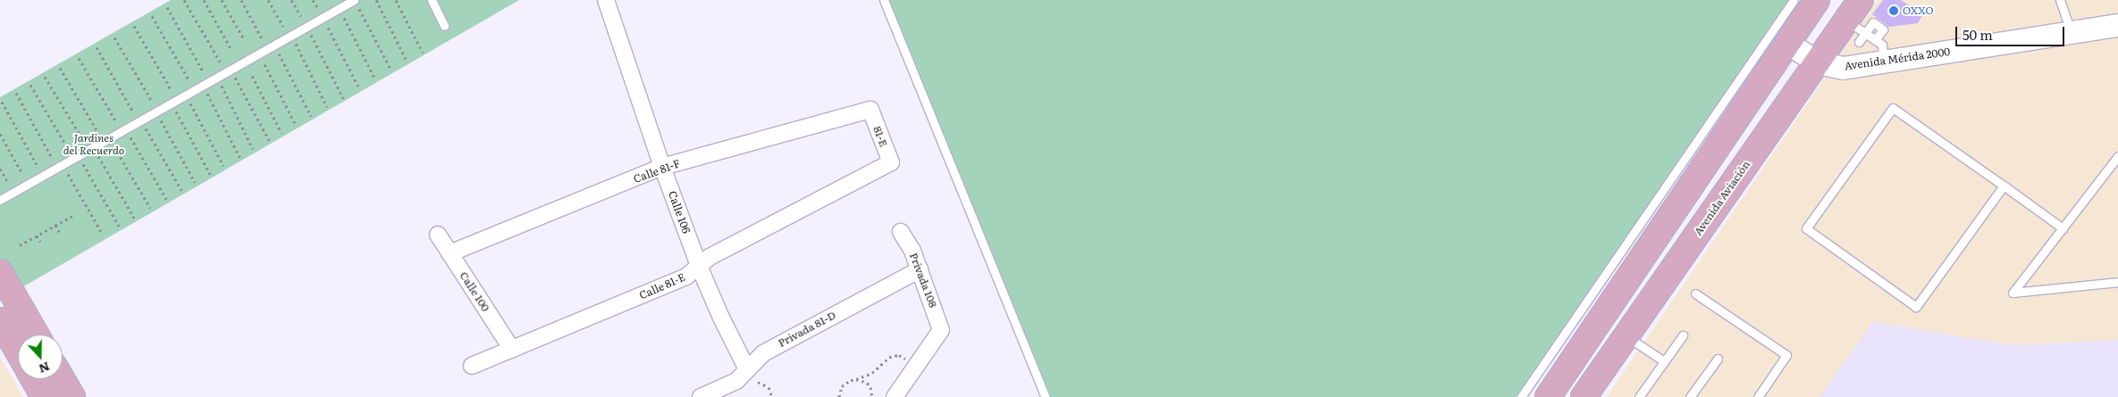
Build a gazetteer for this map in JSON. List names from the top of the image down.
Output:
{
  "streets": {
    "main road": ["Avenida Mérida 2000", "Avenida Aviación"],
    "street": [
      "81-E",
      "Calle 81-F",
      "Calle 106",
      "Privada 108",
      "Calle 81-E",
      "Calle 100",
      "Privada 81-D"
    ]
  },
  "crossings": [
    ["Avenida Mérida 2000", "Avenida Aviación"],
    ["81-E", "Calle 81-F"],
    ["81-E", "Calle 81-E"],
    ["Calle 81-F", "Calle 106"],
    ["Calle 81-F", "Calle 100"],
    ["Calle 106", "Calle 81-E"],
    ["Calle 106", "Privada 81-D"],
    ["Privada 108", "Privada 81-D"],
    ["Calle 81-E", "Calle 100"]
  ],
  "parks": ["Jardines del Recuerdo"],
  "places": ["OXXO"],
  "scale_bar": "50 m",
  "north": "bottom"
}
